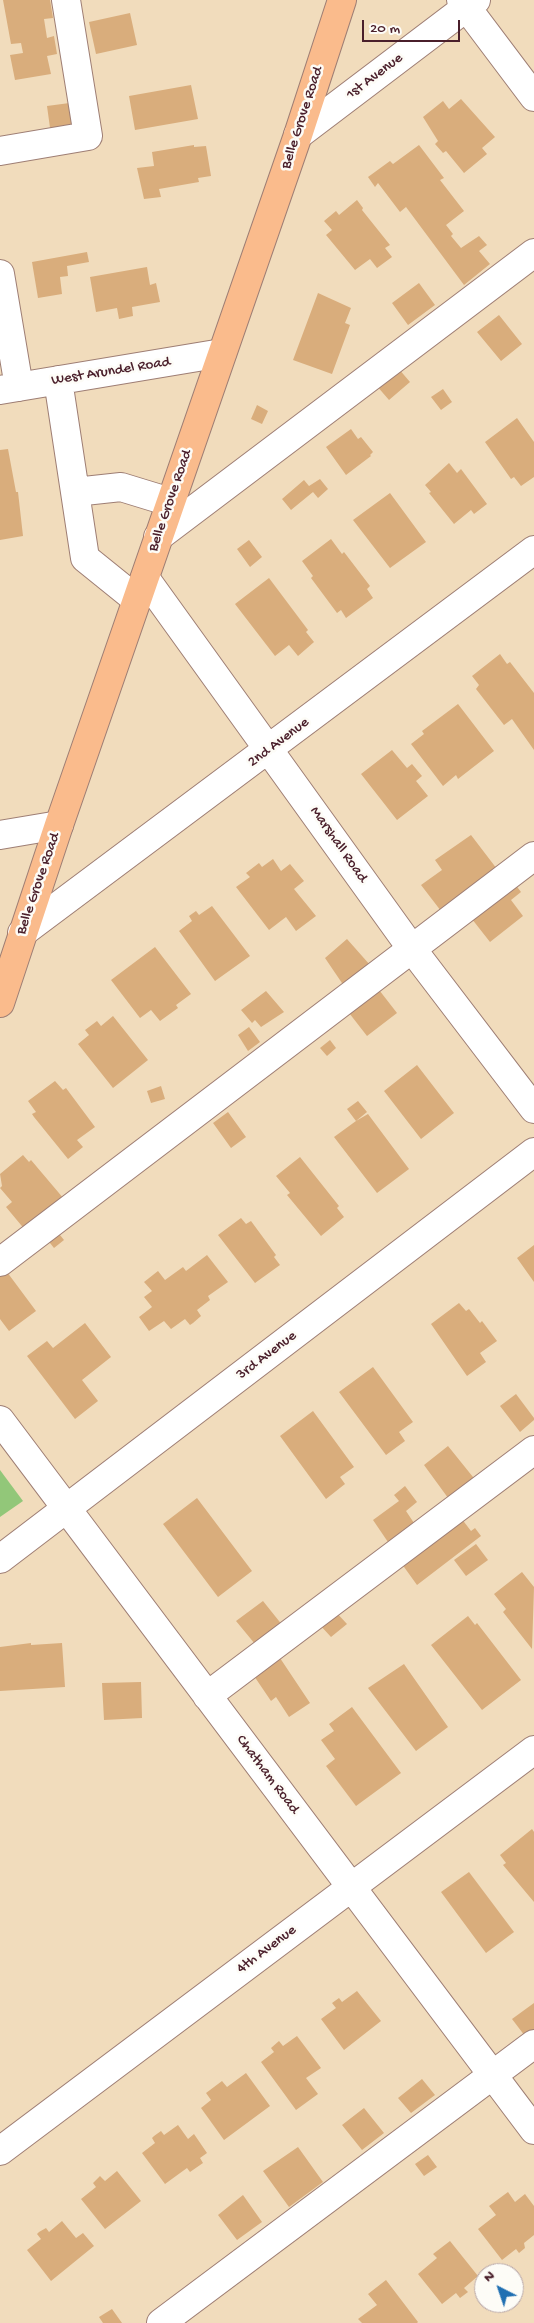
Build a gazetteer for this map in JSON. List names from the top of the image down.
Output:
{
  "streets": {
    "main road": ["Belle Grove Road"],
    "street": [
      "1st Avenue",
      "West Arundel Road",
      "2nd Avenue",
      "Marshall Road",
      "3rd Avenue",
      "Chatham Road",
      "4th Avenue"
    ]
  },
  "crossings": [
    ["1st Avenue", "Belle Grove Road"],
    ["Belle Grove Road", "West Arundel Road"],
    ["Belle Grove Road", "2nd Avenue"],
    ["Belle Grove Road", "Marshall Road"],
    ["West Arundel Road", "Marshall Road"],
    ["2nd Avenue", "Marshall Road"],
    ["3rd Avenue", "Chatham Road"],
    ["Chatham Road", "4th Avenue"]
  ],
  "scale_bar": "20 m",
  "north": "top left"
}
